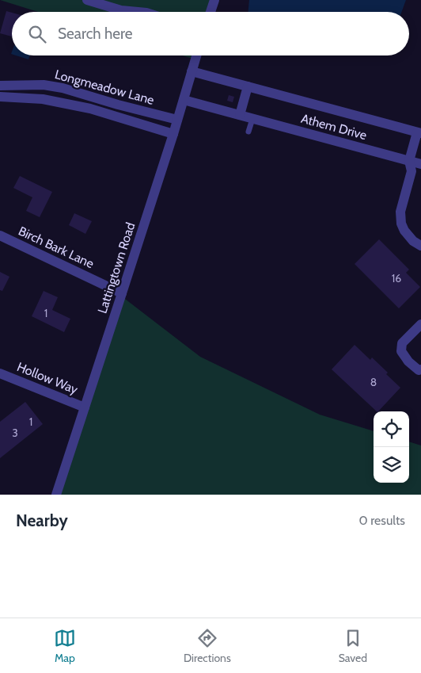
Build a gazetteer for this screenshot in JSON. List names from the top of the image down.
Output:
{
  "streets": {
    "street": [
      "Longmeadow Lane",
      "Athem Drive",
      "Birch Bark Lane",
      "Lattingtown Road",
      "Hollow Way"
    ]
  },
  "crossings": [
    ["Longmeadow Lane", "Lattingtown Road"],
    ["Athem Drive", "Lattingtown Road"],
    ["Birch Bark Lane", "Lattingtown Road"],
    ["Lattingtown Road", "Hollow Way"]
  ],
  "house_numbers": [
    "16",
    "1",
    "8",
    "1",
    "3"
  ],
  "page": {
    "search": "Search here",
    "heading": ["Nearby", "0 results"],
    "nav": ["Map", "Directions", "Saved"]
  }
}
